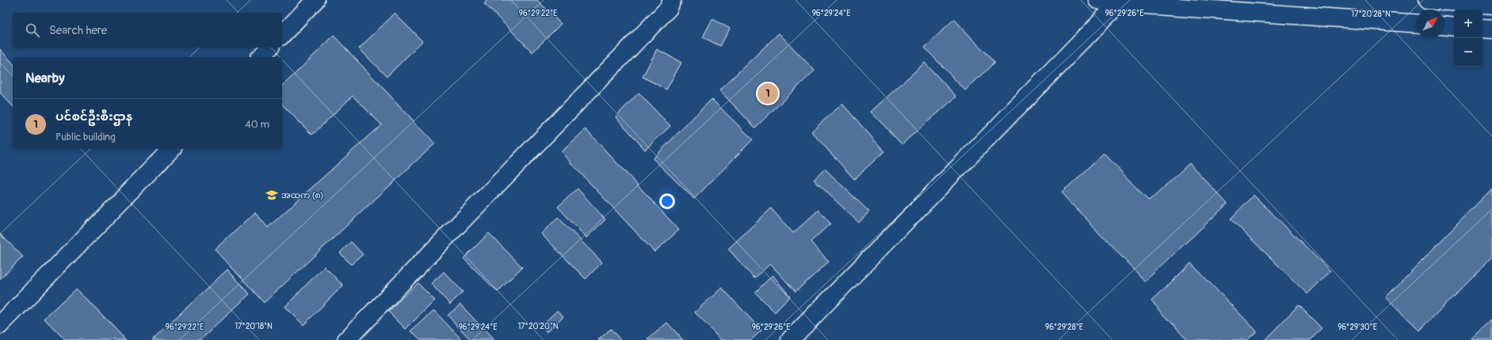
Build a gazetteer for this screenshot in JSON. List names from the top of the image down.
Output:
{
  "places": {
    "school or university": ["အထက (၈)"]
  },
  "north": "top right",
  "page": {
    "map_buttons": ["+", "−"],
    "search": "Search here",
    "heading": "Nearby",
    "pins": "1",
    "list": [
      {
        "mark": "1",
        "name": "ပင်စင်ဦးစီးဌာန",
        "note": "Public building",
        "value": "40 m"
      }
    ]
  },
  "coordinates": [
    "96°29'22\"E",
    "96°29'24\"E",
    "96°29'26\"E",
    "17°20'28\"N",
    "17°20'18\"N",
    "17°20'20\"N",
    "96°29'28\"E",
    "96°29'30\"E"
  ]
}
